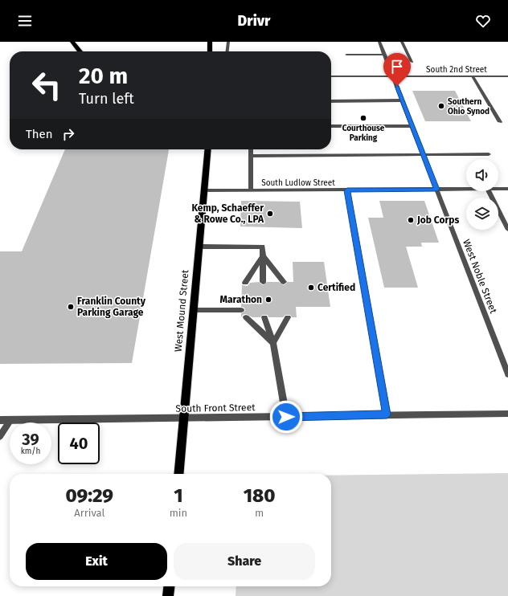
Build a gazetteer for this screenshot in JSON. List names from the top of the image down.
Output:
{
  "streets": {
    "main road": ["West Mound Street"],
    "street": [
      "South 2nd Street",
      "South Ludlow Street",
      "West Noble Street",
      "South Front Street"
    ]
  },
  "crossings": [
    ["South 2nd Street", "West Noble Street"],
    ["South Ludlow Street", "West Noble Street"],
    ["South Ludlow Street", "West Mound Street"],
    ["West Mound Street", "South Front Street"]
  ],
  "places": [
    "Southern Ohio Synod",
    "Courthouse Parking",
    "Kemp, Schaeffer & Rowe Co., LPA",
    "Job Corps",
    "Certified",
    "Marathon",
    "Franklin County Parking Garage"
  ],
  "page": {
    "header": "Drivr",
    "turn": ["20 m", "Turn left"],
    "then": "Then",
    "speed": "39 km/h",
    "limit": "40",
    "eta": [
      "09:29",
      "Arrival",
      "1",
      "min",
      "180",
      "m"
    ],
    "buttons": ["Exit", "Share"]
  }
}
